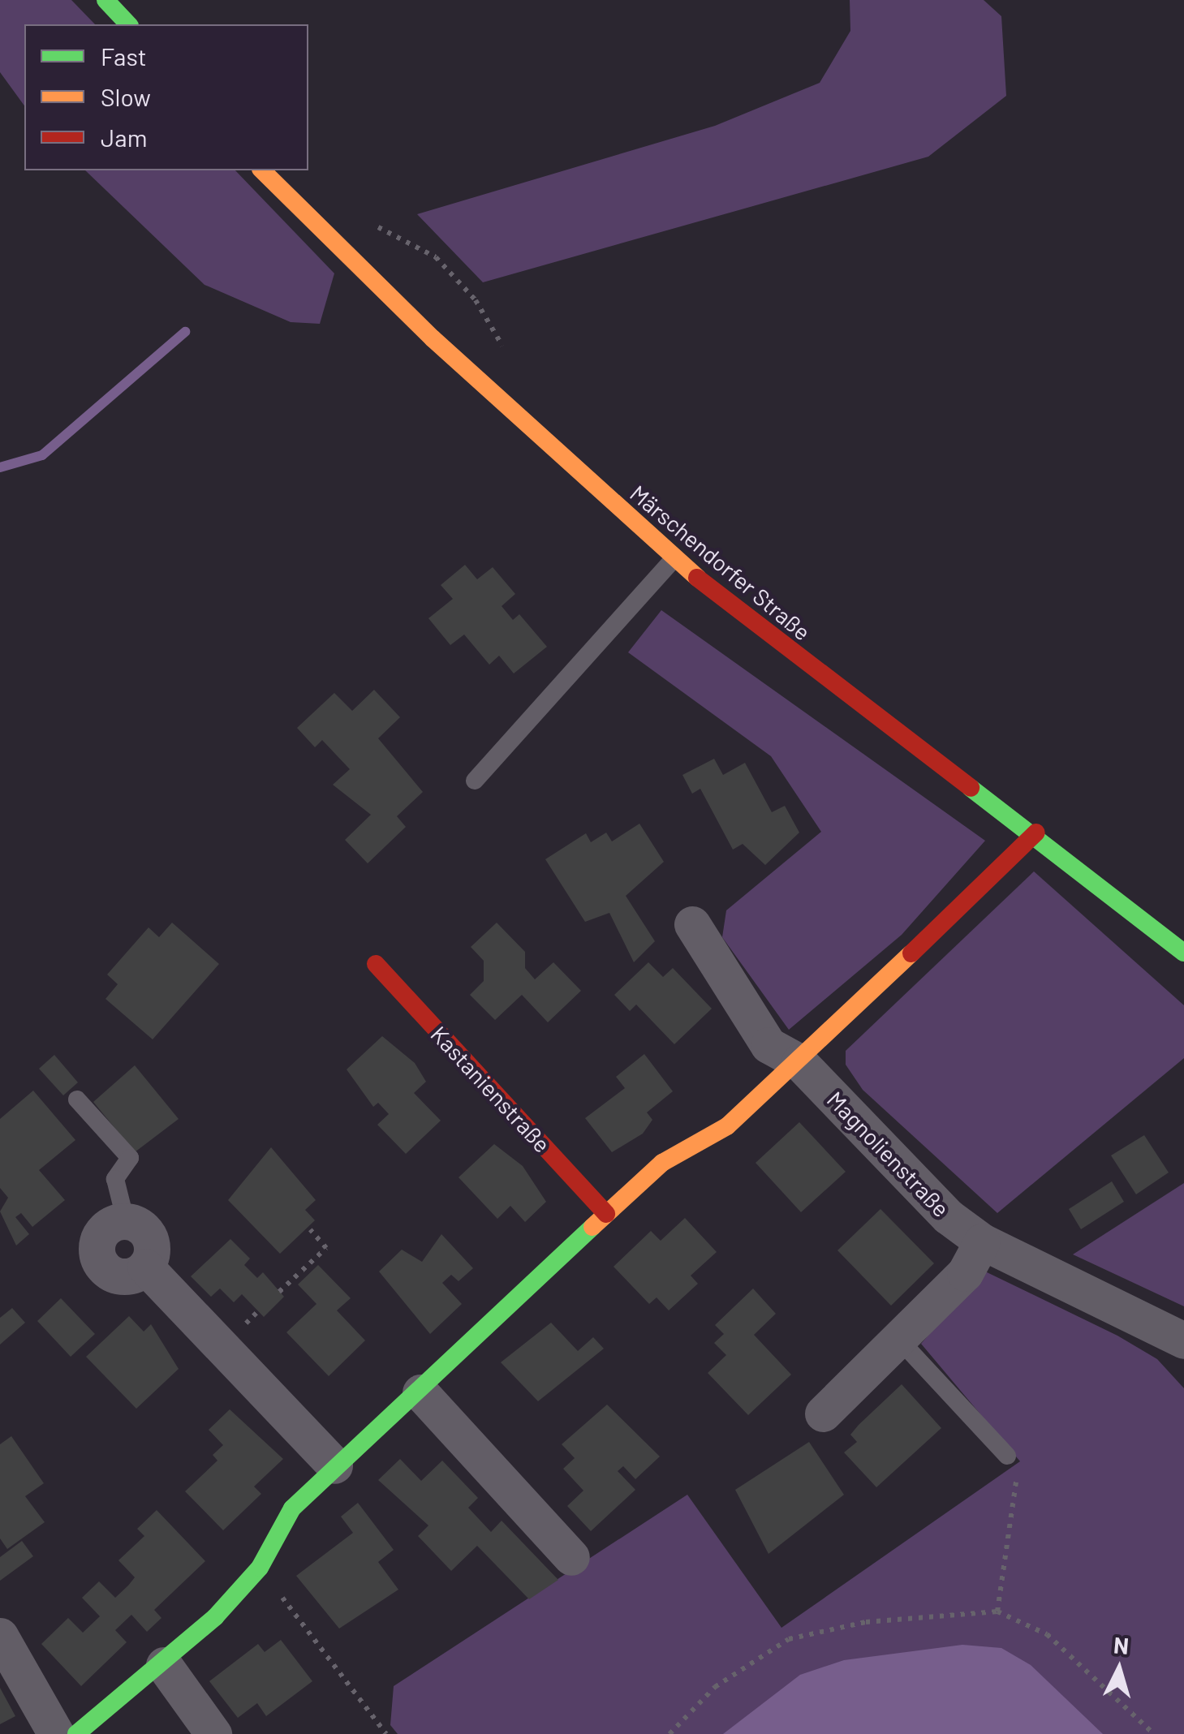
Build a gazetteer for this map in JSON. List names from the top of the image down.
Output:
{
  "streets": {
    "street": ["Märschendorfer Straße", "Kastanienstraße", "Magnolienstraße"]
  },
  "legend": ["Fast", "Slow", "Jam"],
  "north": "top"
}
